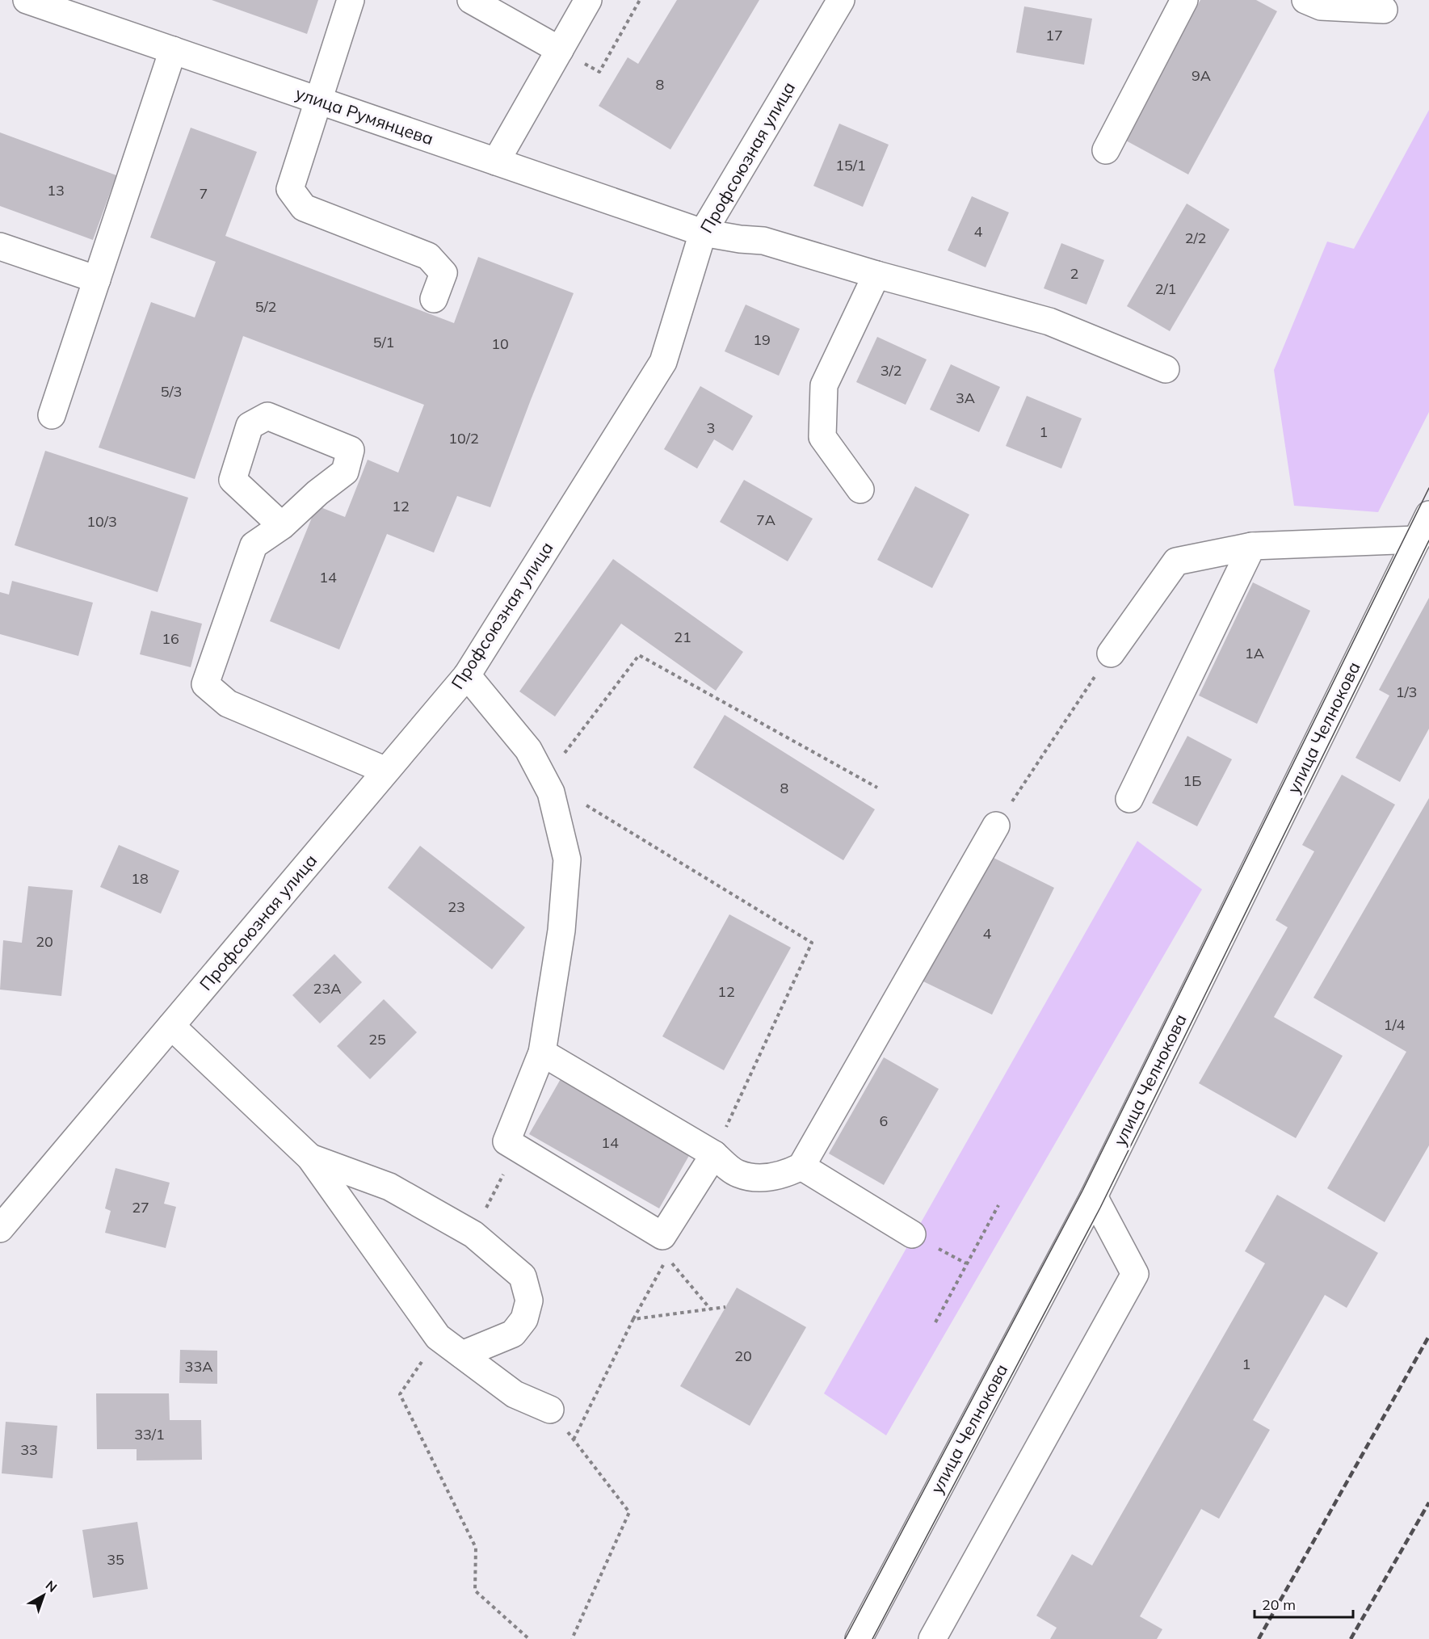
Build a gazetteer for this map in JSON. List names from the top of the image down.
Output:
{
  "streets": {
    "street": ["улица Румянцева", "Профсоюзная улица", "улица Челнокова"]
  },
  "crossings": [
    ["улица Румянцева", "Профсоюзная улица"]
  ],
  "house_numbers": [
    "17",
    "9А",
    "8",
    "15/1",
    "13",
    "7",
    "4",
    "2/2",
    "2",
    "2/1",
    "5/2",
    "19",
    "5/1",
    "10",
    "3/2",
    "5/3",
    "3А",
    "3",
    "1",
    "10/2",
    "12",
    "7А",
    "10/3",
    "14",
    "21",
    "16",
    "1А",
    "1/3",
    "1Б",
    "8",
    "18",
    "23",
    "4",
    "20",
    "23А",
    "12",
    "1/4",
    "25",
    "6",
    "14",
    "27",
    "20",
    "1",
    "33А",
    "33/1",
    "33",
    "35"
  ],
  "scale_bar": "20 m",
  "north": "top right"
}
